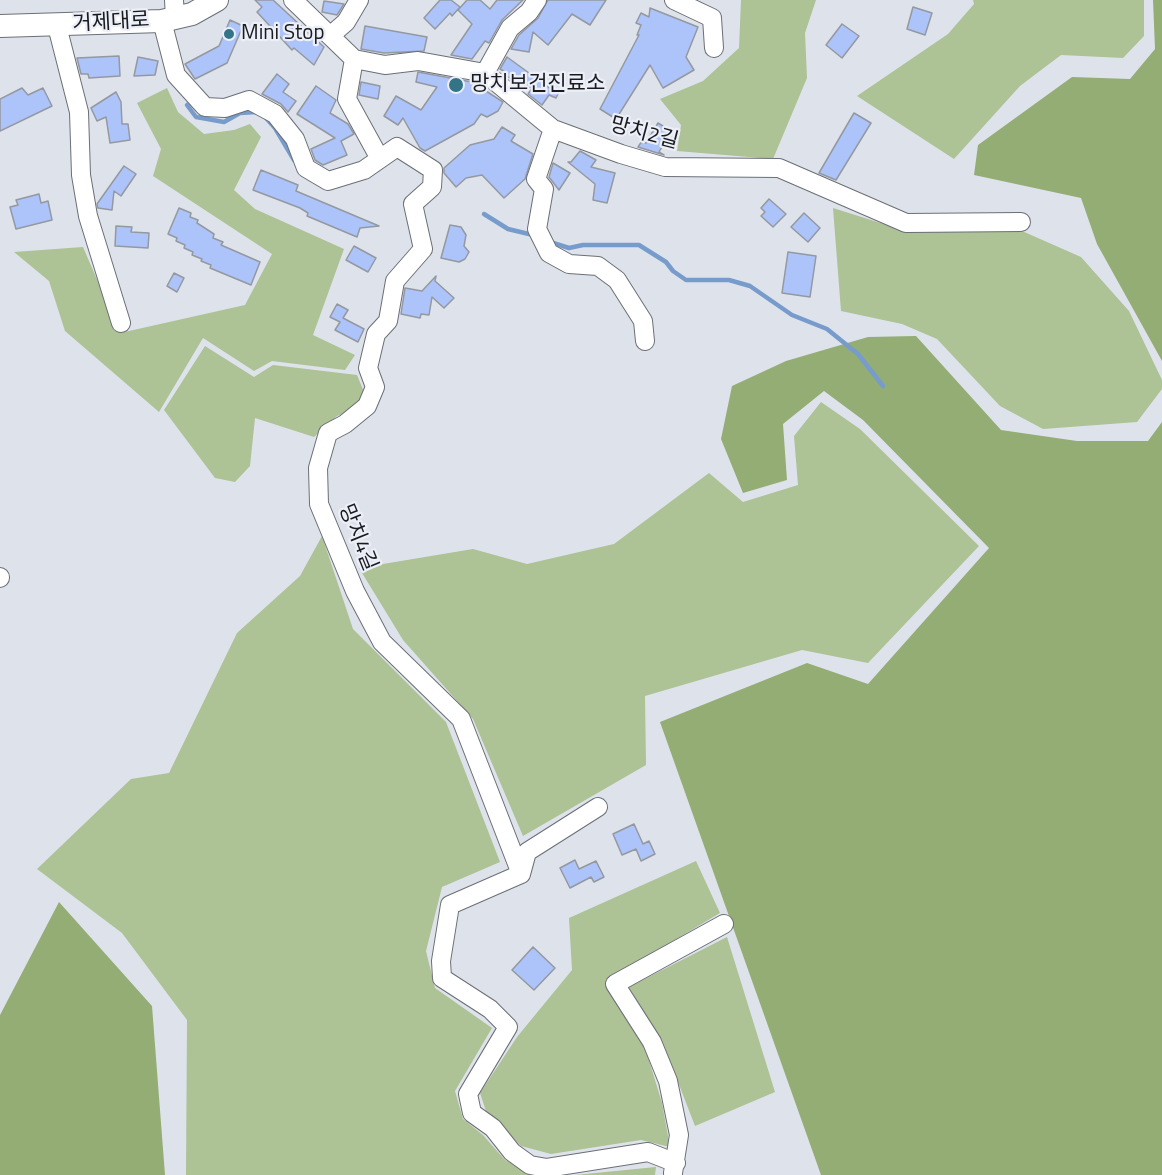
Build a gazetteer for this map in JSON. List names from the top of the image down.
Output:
{
  "streets": {
    "main road": ["거제대로"],
    "street": ["망치2길", "망치4길"]
  },
  "crossings": [
    ["거제대로", "망치4길"]
  ],
  "places": ["Mini Stop", "망치보건진료소"]
}
